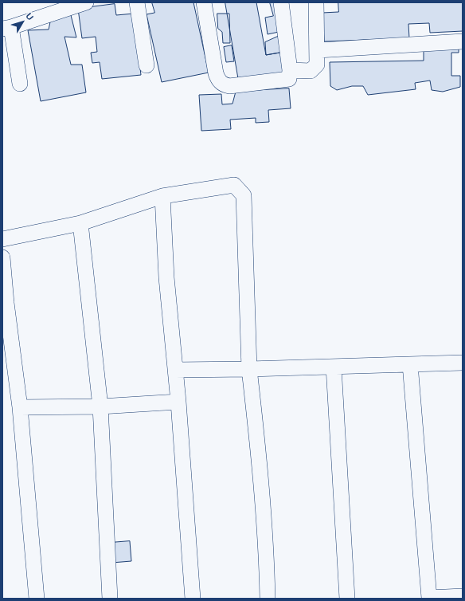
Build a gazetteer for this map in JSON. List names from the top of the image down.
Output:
{
  "north": "top right"
}
